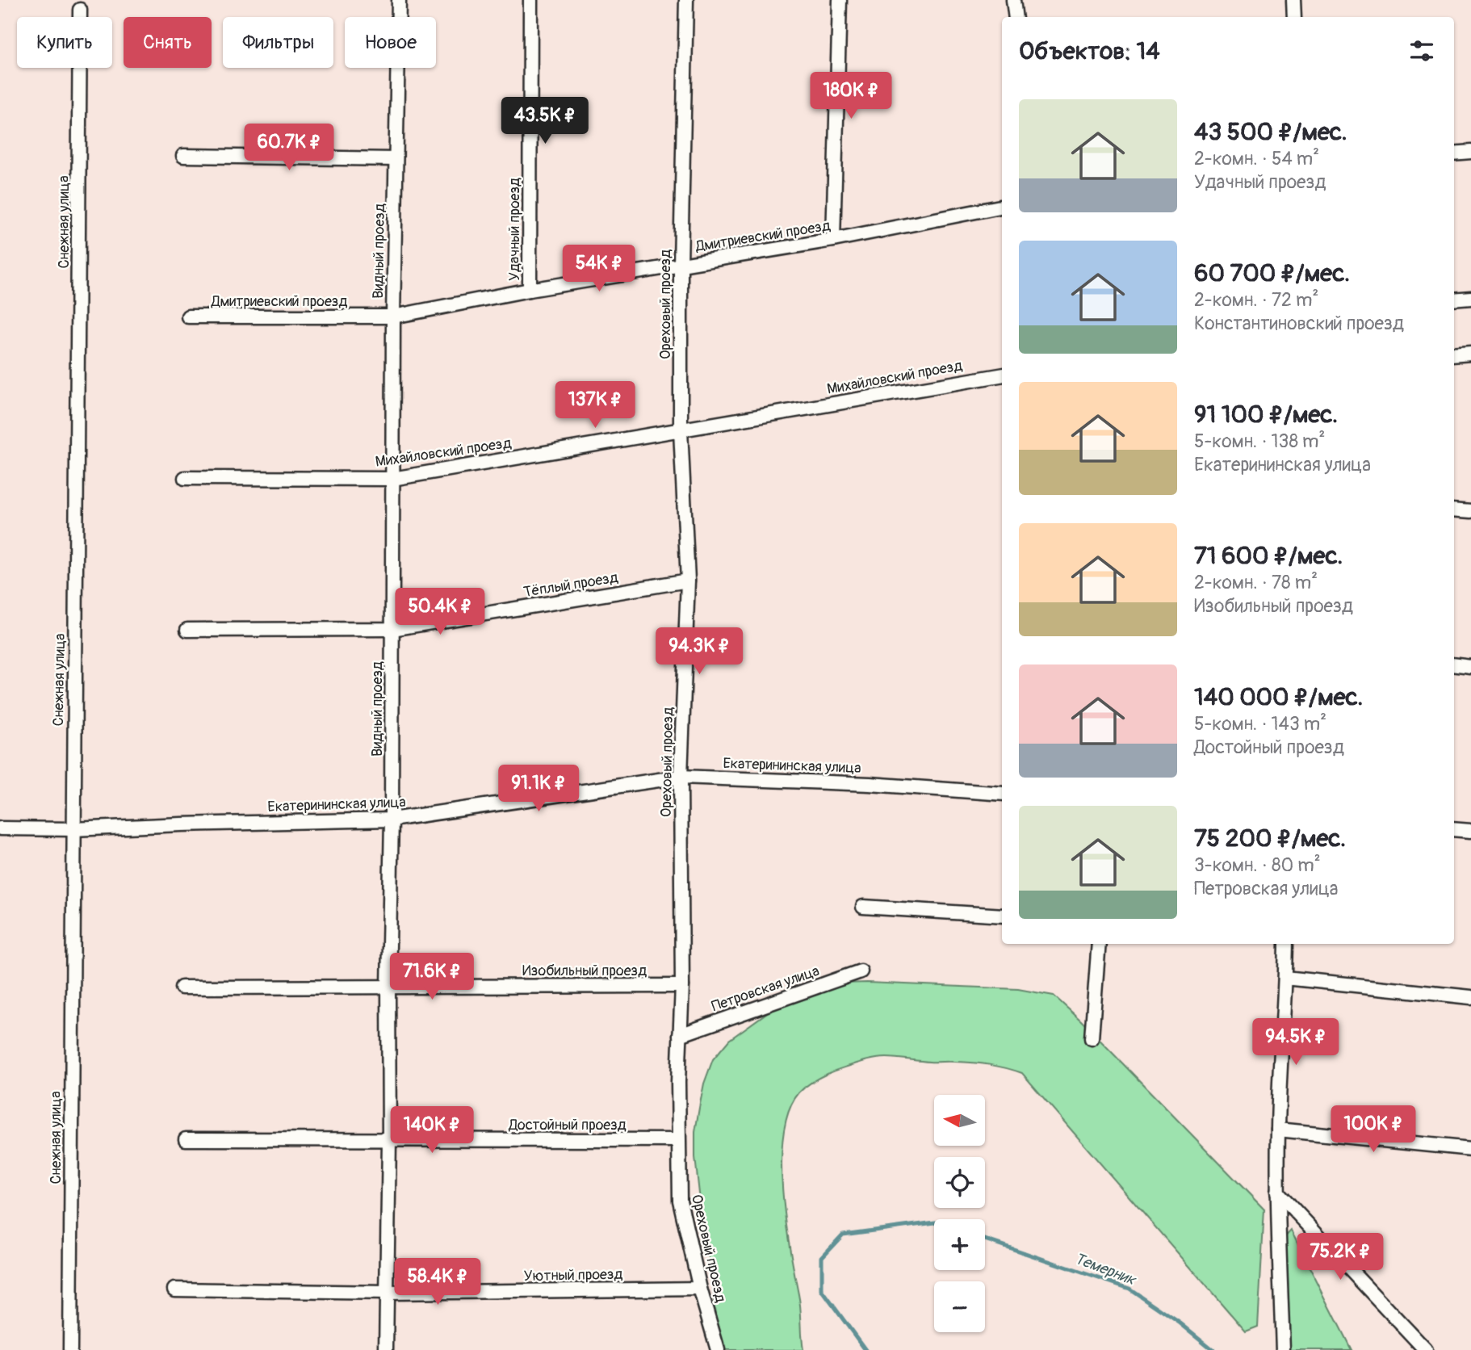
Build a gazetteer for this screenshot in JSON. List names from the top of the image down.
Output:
{
  "streets": {
    "street": [
      "Снежная улица",
      "Удачный проезд",
      "Дмитриевский проезд",
      "Видный проезд",
      "Ореховый проезд",
      "Михайловский проезд",
      "Тёплый проезд",
      "Екатерининская улица",
      "Изобильный проезд",
      "Петровская улица",
      "Достойный проезд",
      "Уютный проезд"
    ]
  },
  "crossings": [
    ["Снежная улица", "Екатерининская улица"],
    ["Удачный проезд", "Дмитриевский проезд"],
    ["Дмитриевский проезд", "Видный проезд"],
    ["Дмитриевский проезд", "Ореховый проезд"],
    ["Видный проезд", "Михайловский проезд"],
    ["Видный проезд", "Тёплый проезд"],
    ["Видный проезд", "Екатерининская улица"],
    ["Видный проезд", "Изобильный проезд"],
    ["Видный проезд", "Достойный проезд"],
    ["Видный проезд", "Уютный проезд"],
    ["Ореховый проезд", "Михайловский проезд"],
    ["Ореховый проезд", "Тёплый проезд"],
    ["Ореховый проезд", "Екатерининская улица"],
    ["Ореховый проезд", "Изобильный проезд"],
    ["Ореховый проезд", "Петровская улица"],
    ["Ореховый проезд", "Достойный проезд"],
    ["Ореховый проезд", "Уютный проезд"]
  ],
  "water": ["Темерник"],
  "north": "left",
  "page": {
    "chip": [
      "Купить",
      "Снять",
      "Фильтры",
      "Новое"
    ],
    "heading": "Объектов: 14",
    "price": [
      "180K ₽",
      "43.5K ₽",
      "60.7K ₽",
      "54K ₽",
      "137K ₽",
      "50.4K ₽",
      "94.3K ₽",
      "91.1K ₽",
      "71.6K ₽",
      "94.5K ₽",
      "100K ₽",
      "140K ₽",
      "75.2K ₽",
      "58.4K ₽"
    ],
    "list": [
      {
        "name": "43 500 ₽/мес.",
        "note": "2-комн. · 54 m² · Удачный проезд"
      },
      {
        "name": "60 700 ₽/мес.",
        "note": "2-комн. · 72 m² · Константиновский проезд"
      },
      {
        "name": "91 100 ₽/мес.",
        "note": "5-комн. · 138 m² · Екатерининская улица"
      },
      {
        "name": "71 600 ₽/мес.",
        "note": "2-комн. · 78 m² · Изобильный проезд"
      },
      {
        "name": "140 000 ₽/мес.",
        "note": "5-комн. · 143 m² · Достойный проезд"
      },
      {
        "name": "75 200 ₽/мес.",
        "note": "3-комн. · 80 m² · Петровская улица"
      }
    ],
    "map_buttons": ["+", "−"]
  }
}
